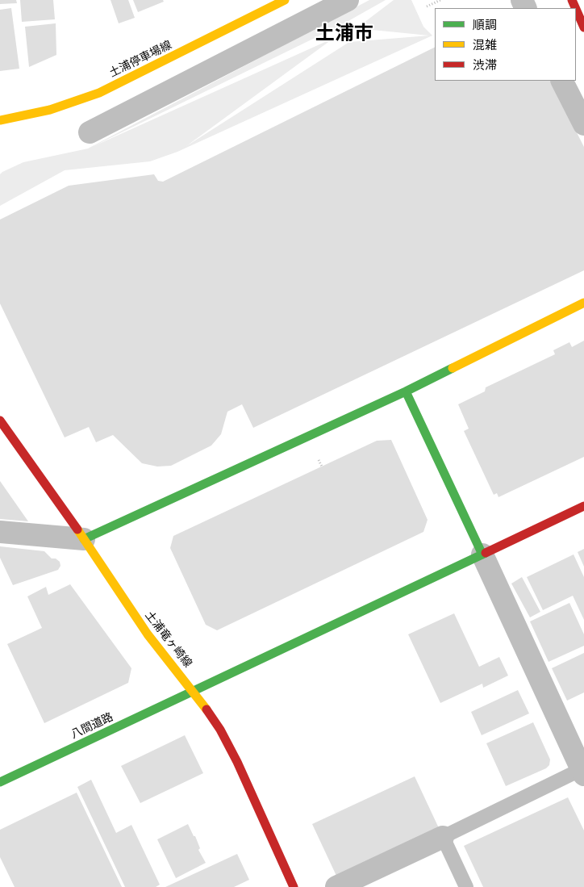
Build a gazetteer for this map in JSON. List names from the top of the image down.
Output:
{
  "streets": {
    "street": ["土浦停車場線", "土浦竜ヶ崎線", "八間道路"]
  },
  "crossings": [
    ["土浦竜ヶ崎線", "八間道路"]
  ],
  "districts": ["土浦市"],
  "legend": ["順調", "混雑", "渋滞"]
}
